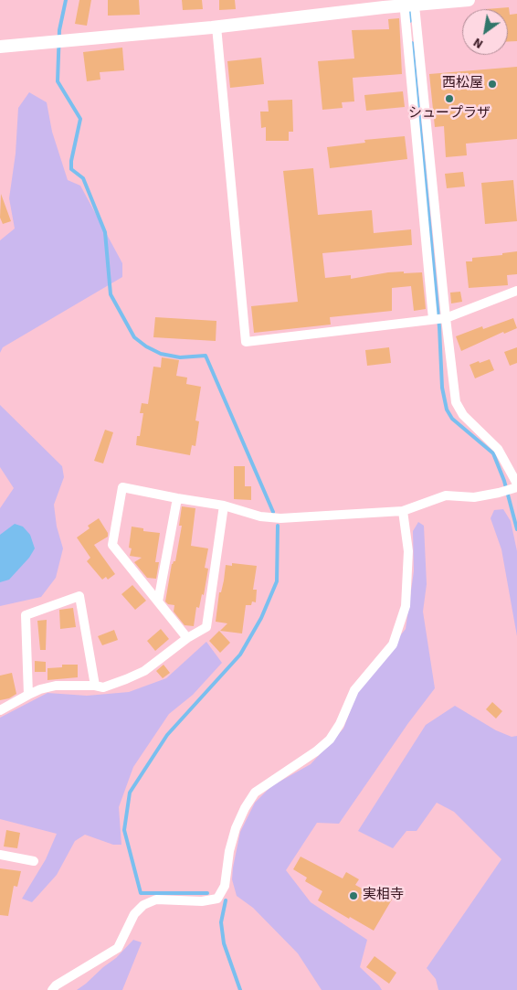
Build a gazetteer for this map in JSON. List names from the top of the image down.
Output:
{
  "places": ["西松屋", "シュープラザ", "実相寺"],
  "north": "bottom left"
}
